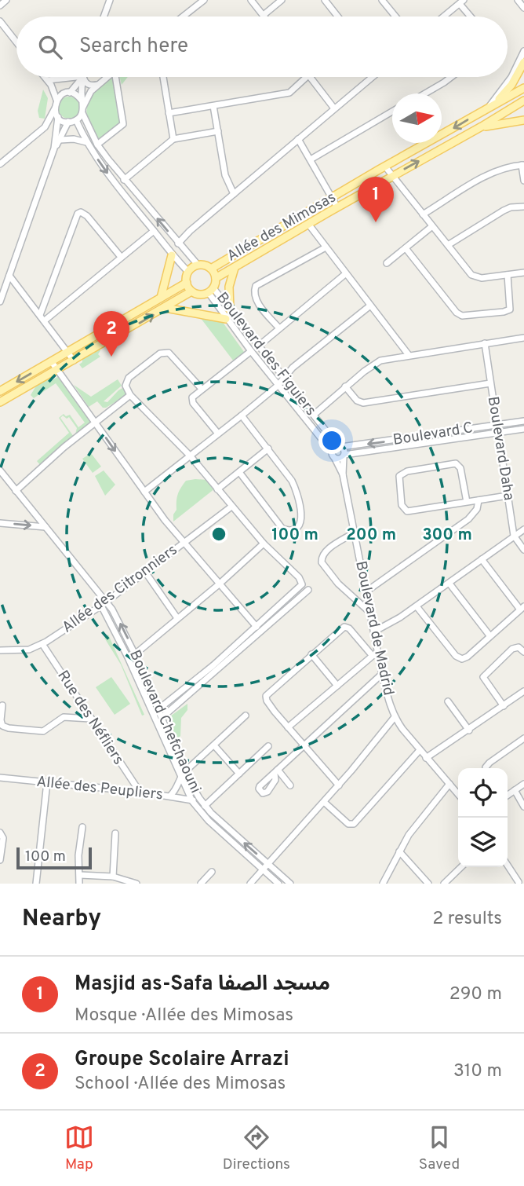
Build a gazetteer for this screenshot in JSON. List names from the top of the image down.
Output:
{
  "streets": {
    "main road": ["Allée des Mimosas"],
    "street": [
      "Boulevard des Figuiers",
      "Boulevard C",
      "Boulevard Daha",
      "Allée des Citronniers",
      "Boulevard de Madrid",
      "Rue des Néfliers",
      "Boulevard Chefchaouni",
      "Allée des Peupliers"
    ]
  },
  "crossings": [
    ["Allée des Mimosas", "Boulevard des Figuiers"],
    ["Boulevard des Figuiers", "Boulevard C"],
    ["Boulevard des Figuiers", "Boulevard de Madrid"],
    ["Boulevard C", "Boulevard Daha"],
    ["Boulevard C", "Boulevard de Madrid"],
    ["Allée des Citronniers", "Rue des Néfliers"],
    ["Allée des Citronniers", "Boulevard Chefchaouni"],
    ["Rue des Néfliers", "Allée des Peupliers"],
    ["Boulevard Chefchaouni", "Allée des Peupliers"]
  ],
  "scale_bar": "100 m",
  "north": "right",
  "page": {
    "search": "Search here",
    "pins": ["1", "2"],
    "scale": "100 m",
    "heading": ["Nearby", "2 results"],
    "list": [
      {
        "mark": "1",
        "name": "Masjid as-Safa مسجد الصفا",
        "note": "Mosque · Allée des Mimosas",
        "value": "290 m"
      },
      {
        "mark": "2",
        "name": "Groupe Scolaire Arrazi",
        "note": "School · Allée des Mimosas",
        "value": "310 m"
      }
    ],
    "nav": ["Map", "Directions", "Saved"]
  },
  "rings": ["100 m", "200 m", "300 m"]
}
